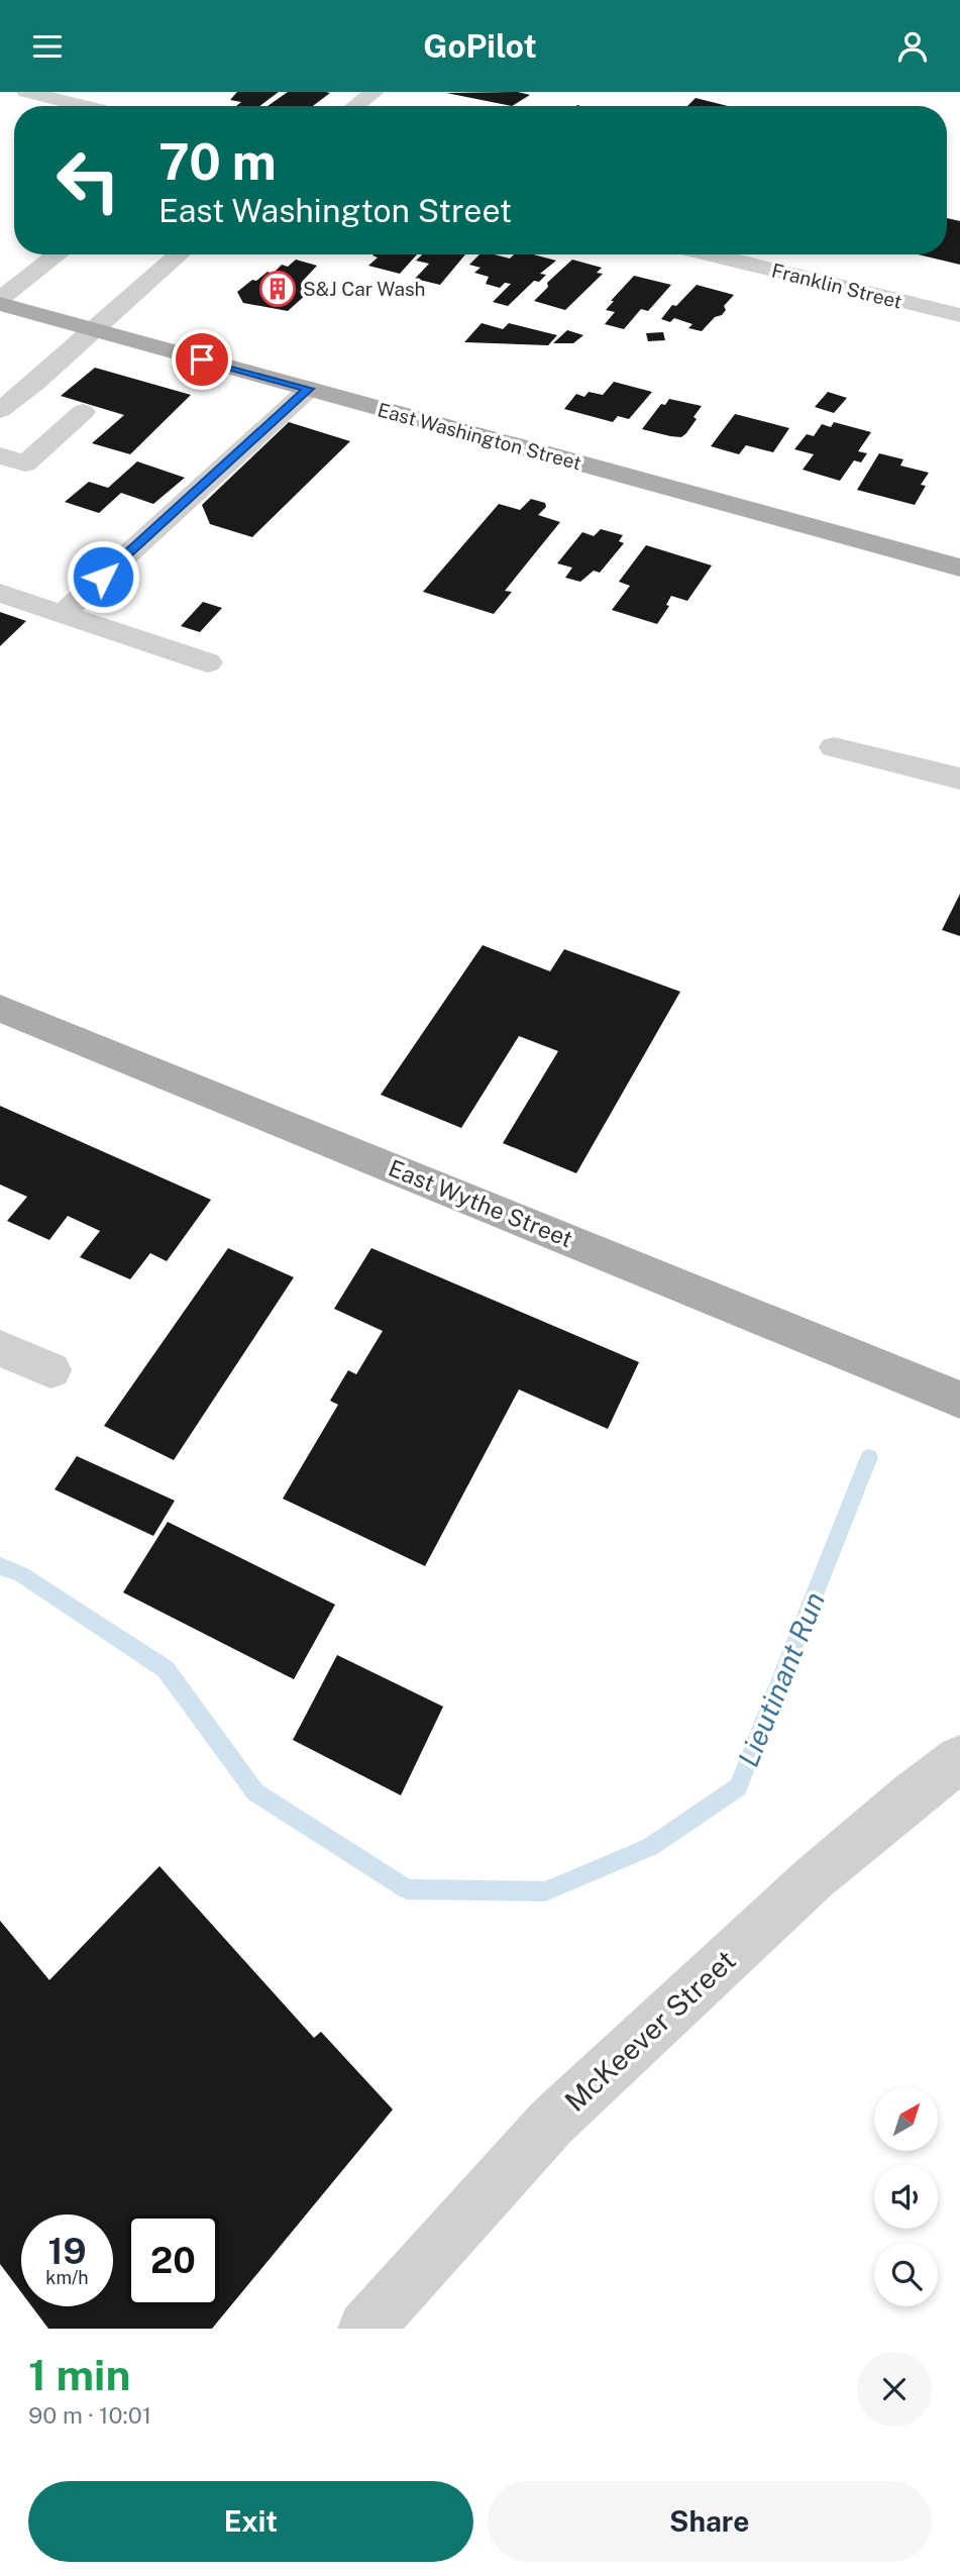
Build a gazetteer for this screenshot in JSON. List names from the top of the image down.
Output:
{
  "streets": {
    "main road": ["East Washington Street", "East Wythe Street"],
    "street": ["Franklin Street", "McKeever Street"]
  },
  "water": ["Lieutinant Run"],
  "places": {
    "building": ["S&J Car Wash"]
  },
  "north": "top right",
  "page": {
    "header": "GoPilot",
    "turn": ["70 m", "East Washington Street"],
    "speed": "19 km/h",
    "limit": "20",
    "heading": ["1 min", "90 m · 10:01"],
    "buttons": ["Exit", "Share"]
  }
}
